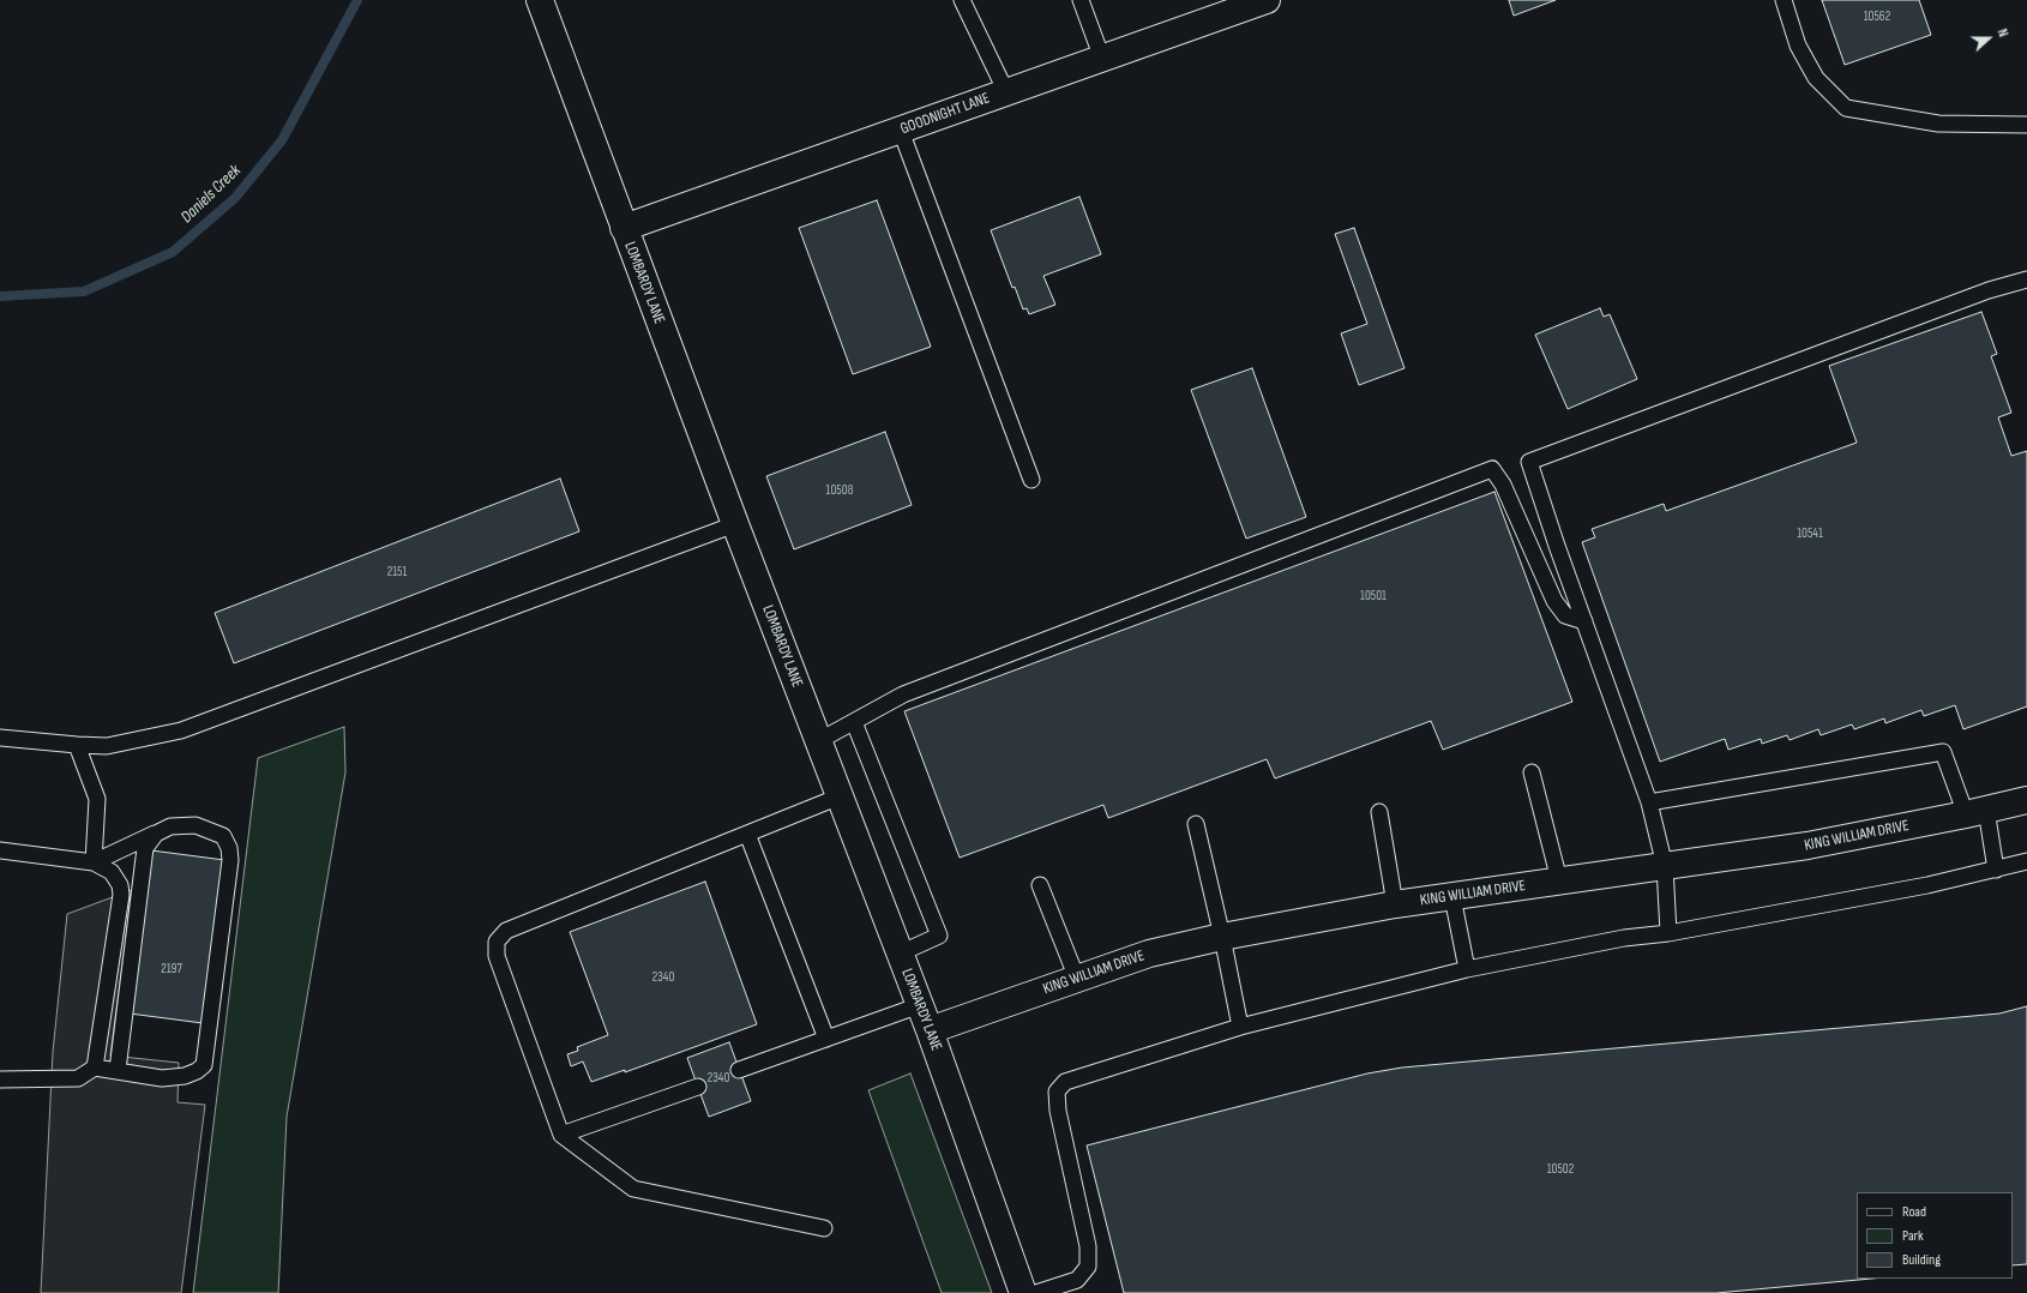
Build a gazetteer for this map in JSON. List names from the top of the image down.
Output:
{
  "streets": {
    "street": ["GOODNIGHT LANE", "LOMBARDY LANE", "KING WILLIAM DRIVE"]
  },
  "crossings": [
    ["GOODNIGHT LANE", "LOMBARDY LANE"],
    ["LOMBARDY LANE", "KING WILLIAM DRIVE"]
  ],
  "water": ["Daniels Creek"],
  "house_numbers": [
    "10562",
    "10508",
    "10541",
    "2151",
    "10501",
    "2197",
    "2340",
    "2340",
    "10502"
  ],
  "legend": ["Road", "Park", "Building"],
  "north": "right"
}
